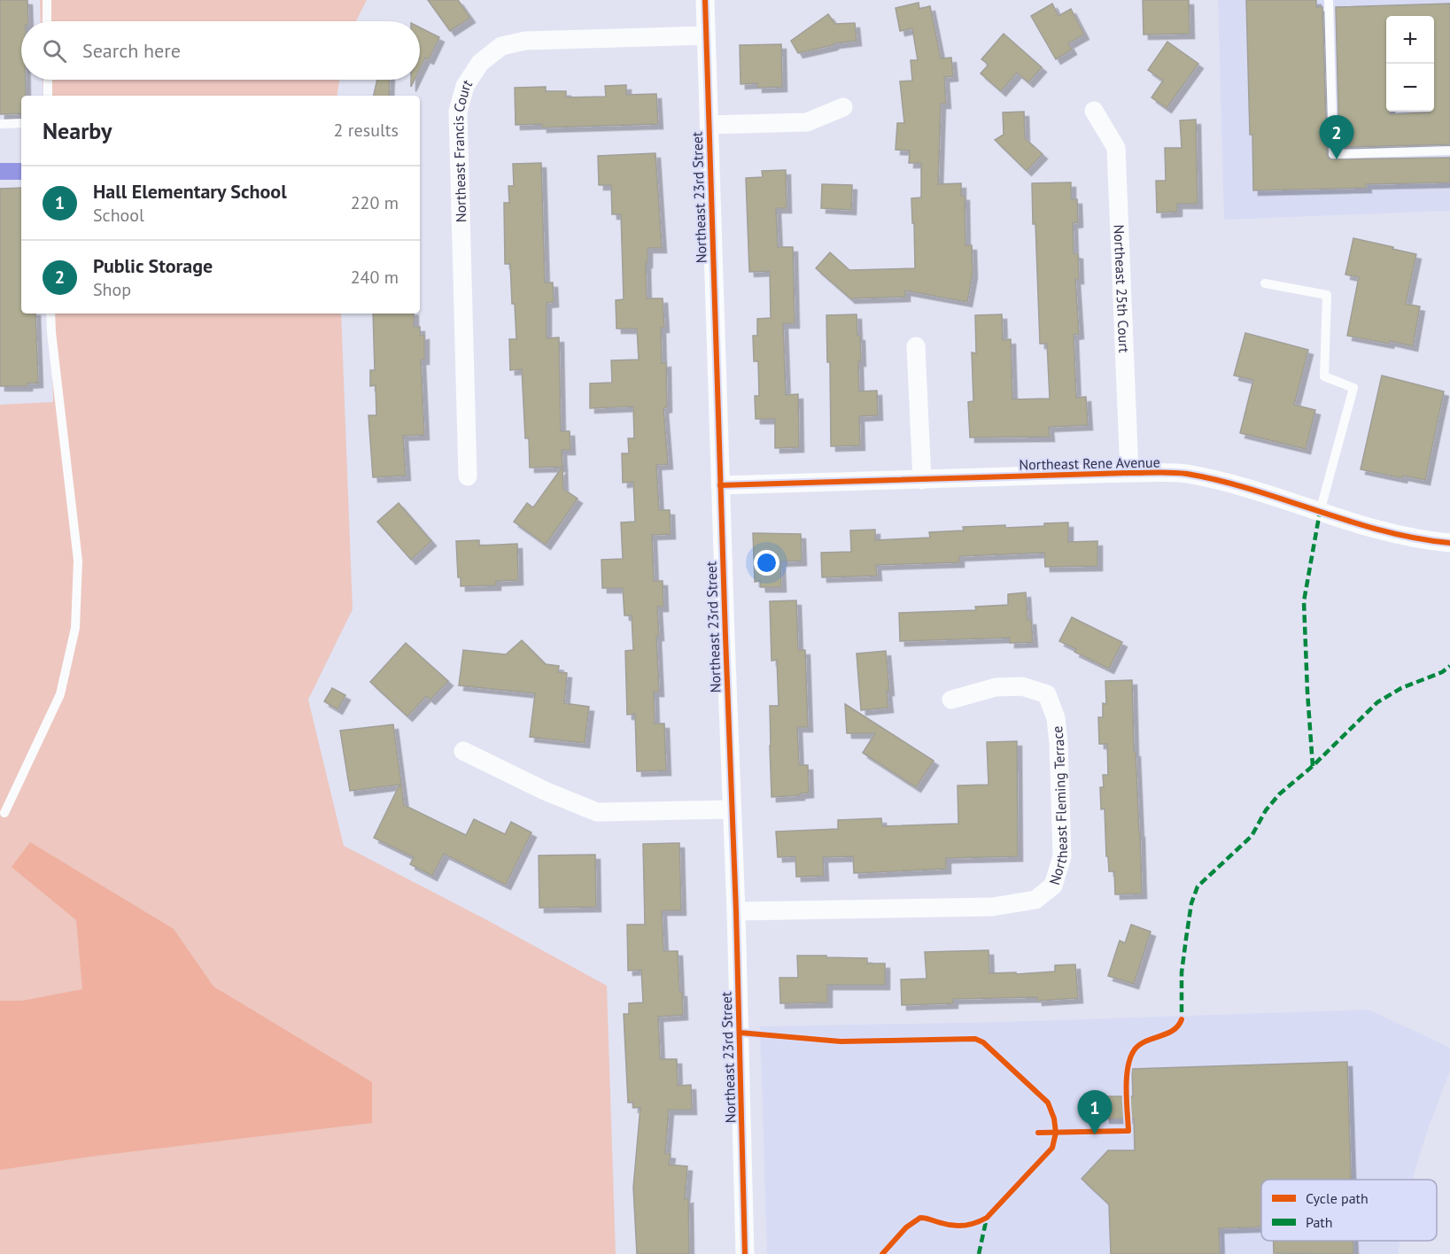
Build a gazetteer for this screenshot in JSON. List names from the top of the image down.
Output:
{
  "streets": {
    "street": [
      "Northeast Francis Court",
      "Northeast 23rd Street",
      "Northeast 25th Court",
      "Northeast Rene Avenue",
      "Northeast Fleming Terrace"
    ]
  },
  "crossings": [
    ["Northeast Francis Court", "Northeast 23rd Street"],
    ["Northeast 23rd Street", "Northeast Rene Avenue"],
    ["Northeast 23rd Street", "Northeast Fleming Terrace"],
    ["Northeast 25th Court", "Northeast Rene Avenue"]
  ],
  "legend": ["Cycle path", "Path"],
  "page": {
    "map_buttons": ["+", "−"],
    "search": "Search here",
    "heading": ["Nearby", "2 results"],
    "pins": ["2", "1"],
    "list": [
      {
        "mark": "1",
        "name": "Hall Elementary School",
        "note": "School",
        "value": "220 m"
      },
      {
        "mark": "2",
        "name": "Public Storage",
        "note": "Shop",
        "value": "240 m"
      }
    ]
  }
}
